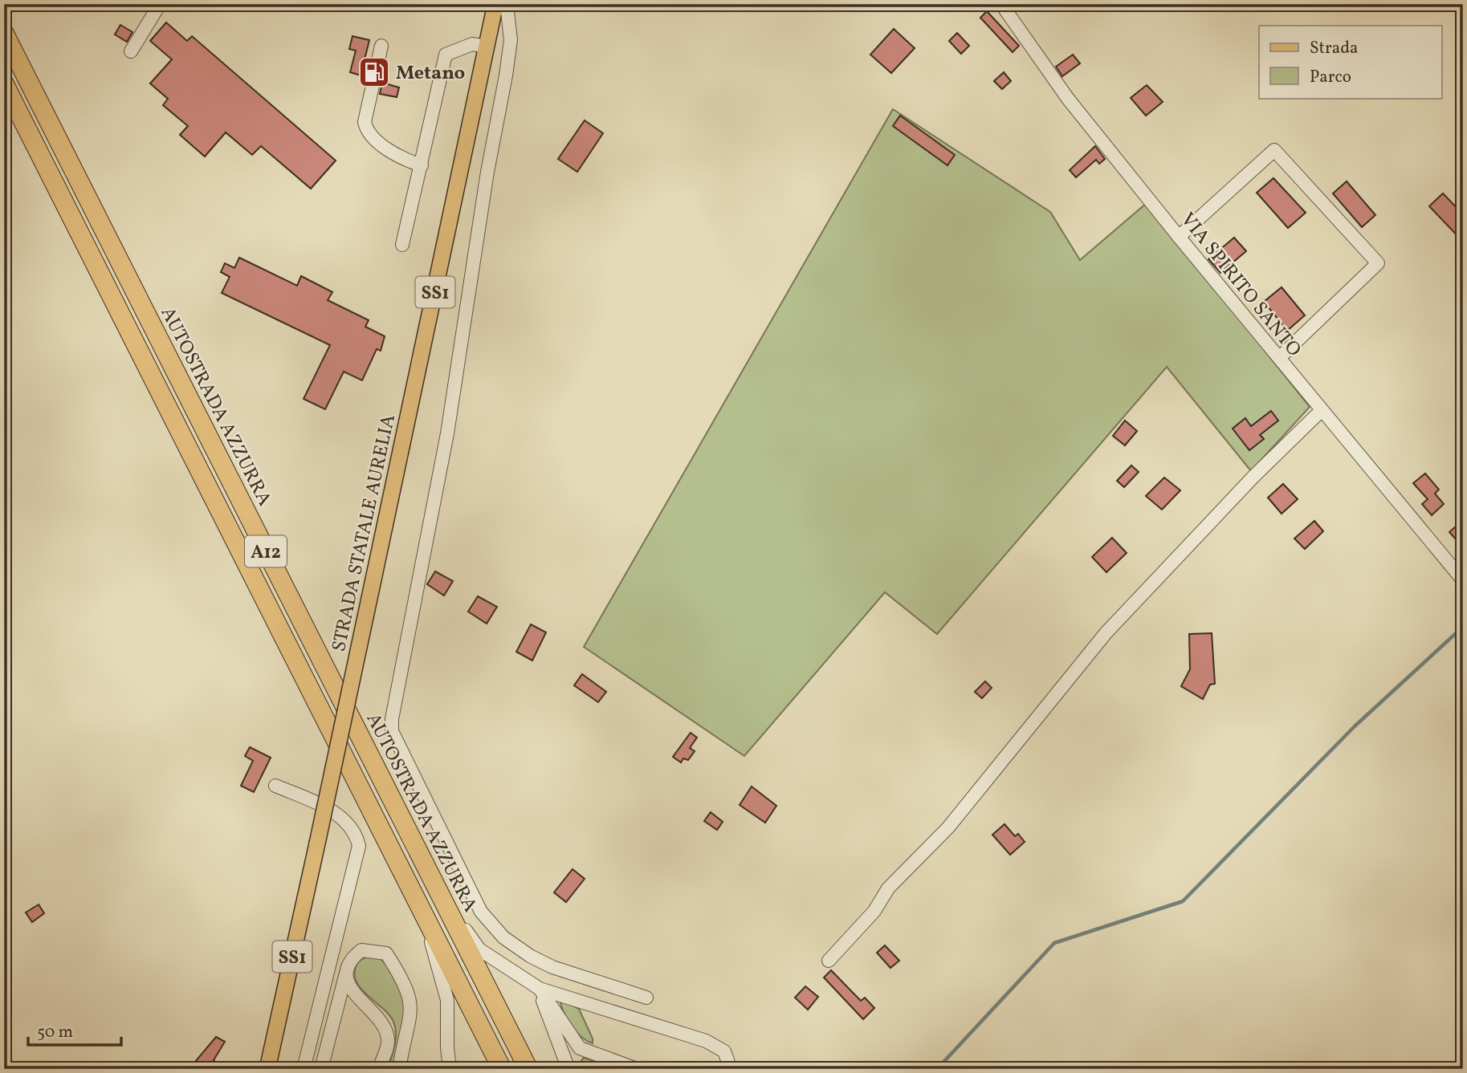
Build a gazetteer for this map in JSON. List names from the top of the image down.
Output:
{
  "streets": {
    "highway": ["AUTOSTRADA AZZURRA", "A12"],
    "main road": ["SS1", "STRADA STATALE AURELIA"],
    "street": ["VIA SPIRITO SANTO"]
  },
  "places": {
    "fuel station": ["Metano"]
  },
  "legend": ["Strada", "Parco"],
  "scale_bar": "50 m"
}
